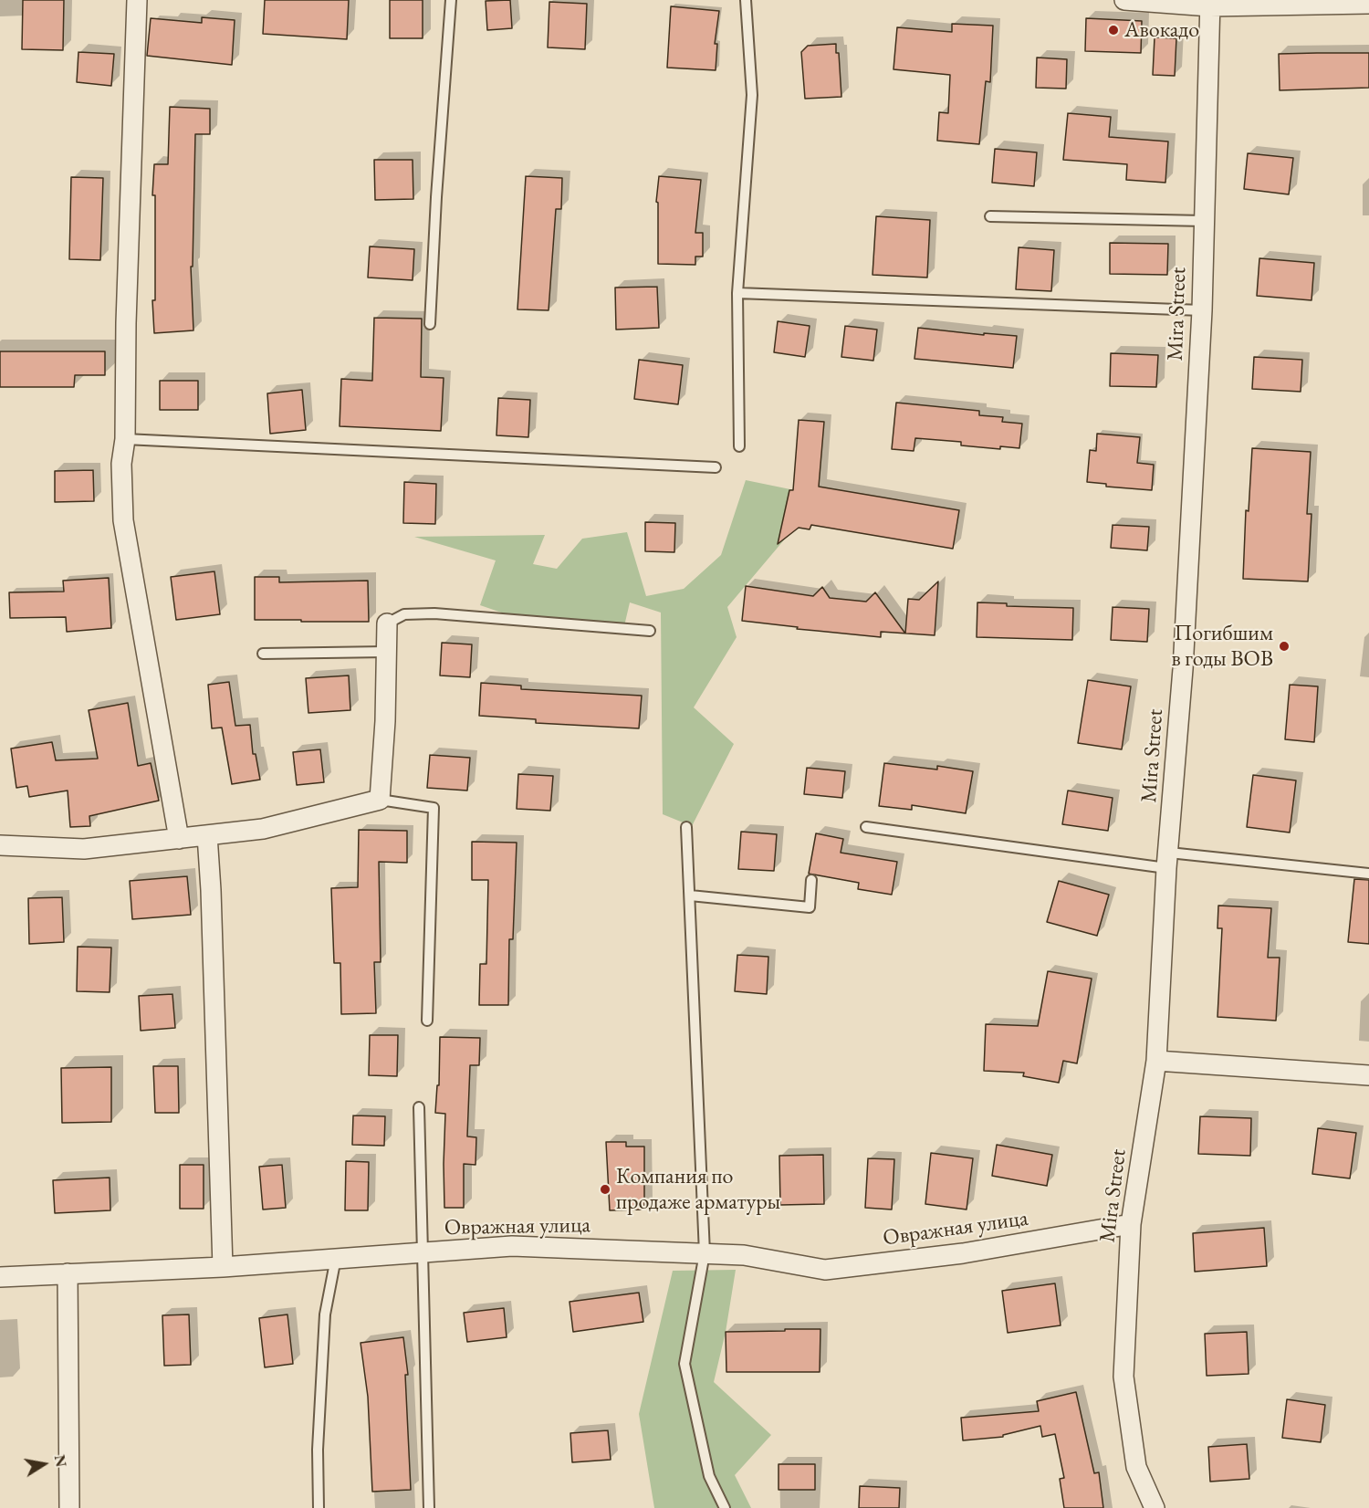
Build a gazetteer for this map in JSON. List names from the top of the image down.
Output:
{
  "streets": {
    "street": ["Mira Street", "Овражная улица"]
  },
  "crossings": [
    ["Mira Street", "Овражная улица"]
  ],
  "places": ["Авокадо", "Погибшим в годы ВОВ", "Компания по продаже арматуры"],
  "north": "right"
}
